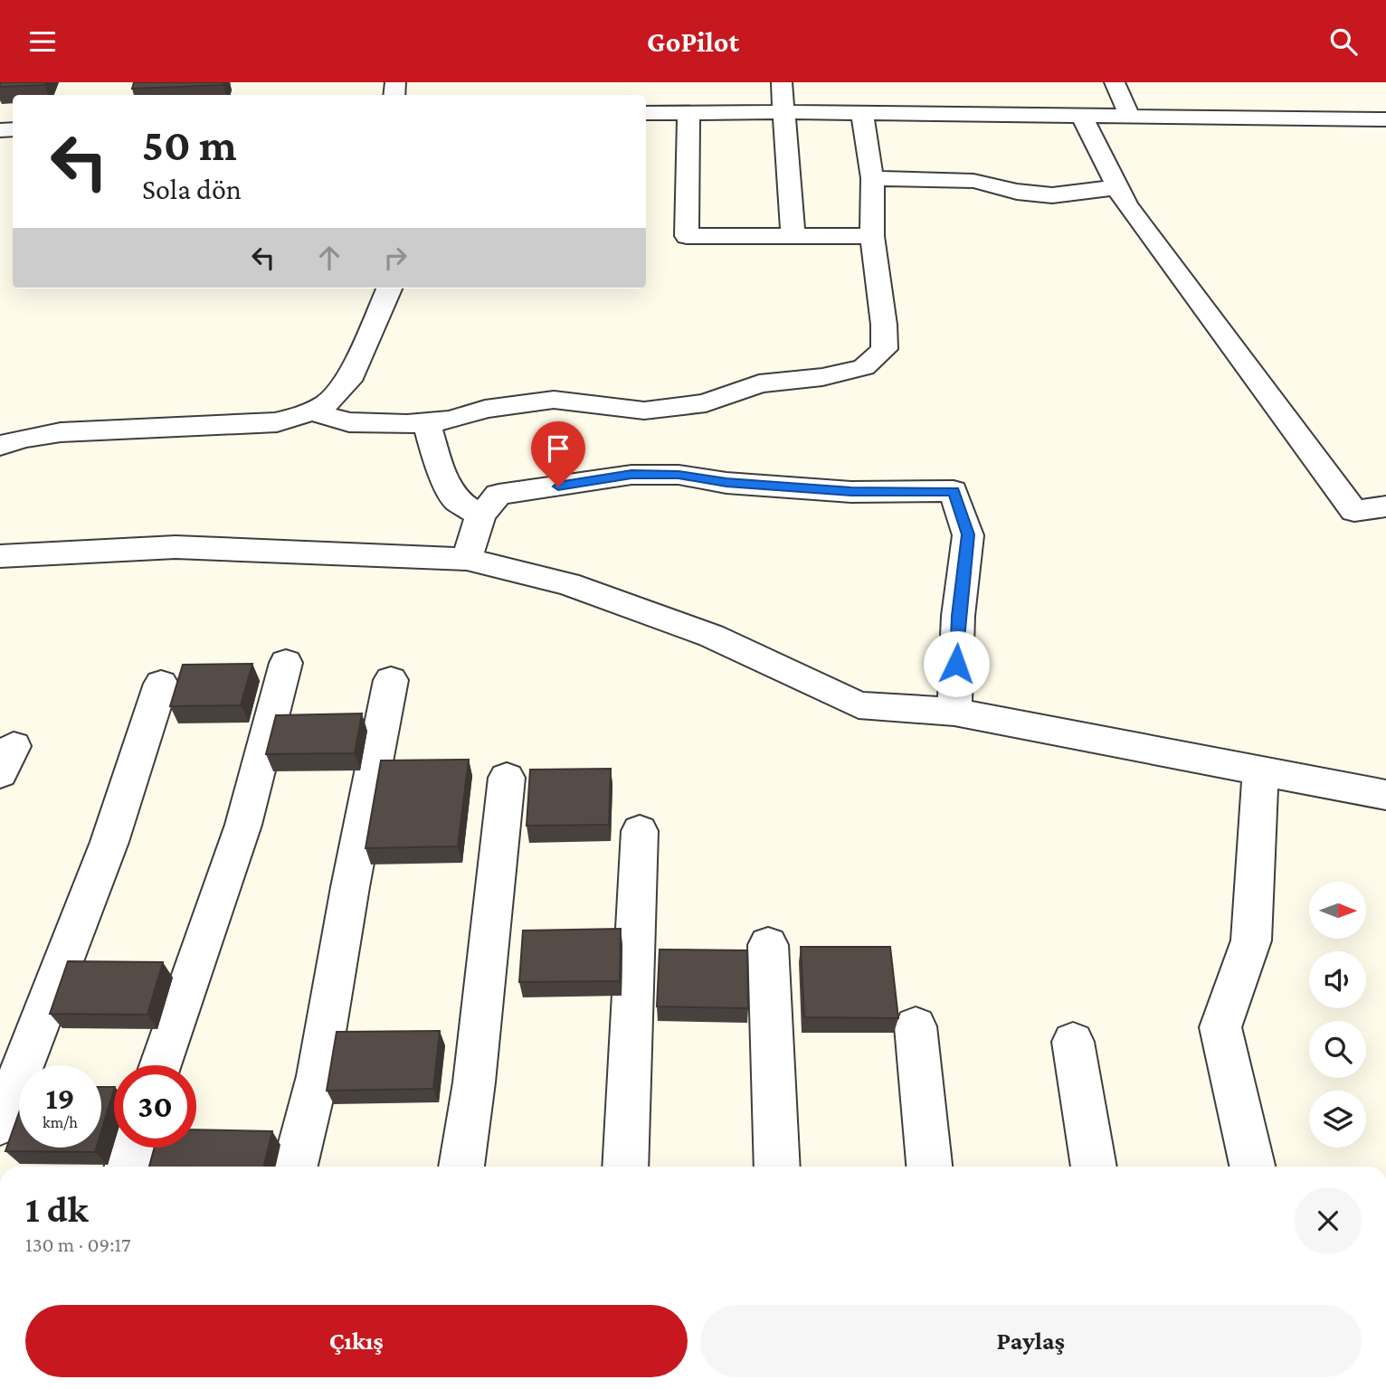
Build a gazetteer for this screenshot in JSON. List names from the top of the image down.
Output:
{
  "north": "right",
  "page": {
    "header": "GoPilot",
    "turn": ["50 m", "Sola dön"],
    "speed": "19 km/h",
    "limit": "30",
    "heading": ["1 dk", "130 m · 09:17"],
    "buttons": ["Çıkış", "Paylaş"]
  }
}
